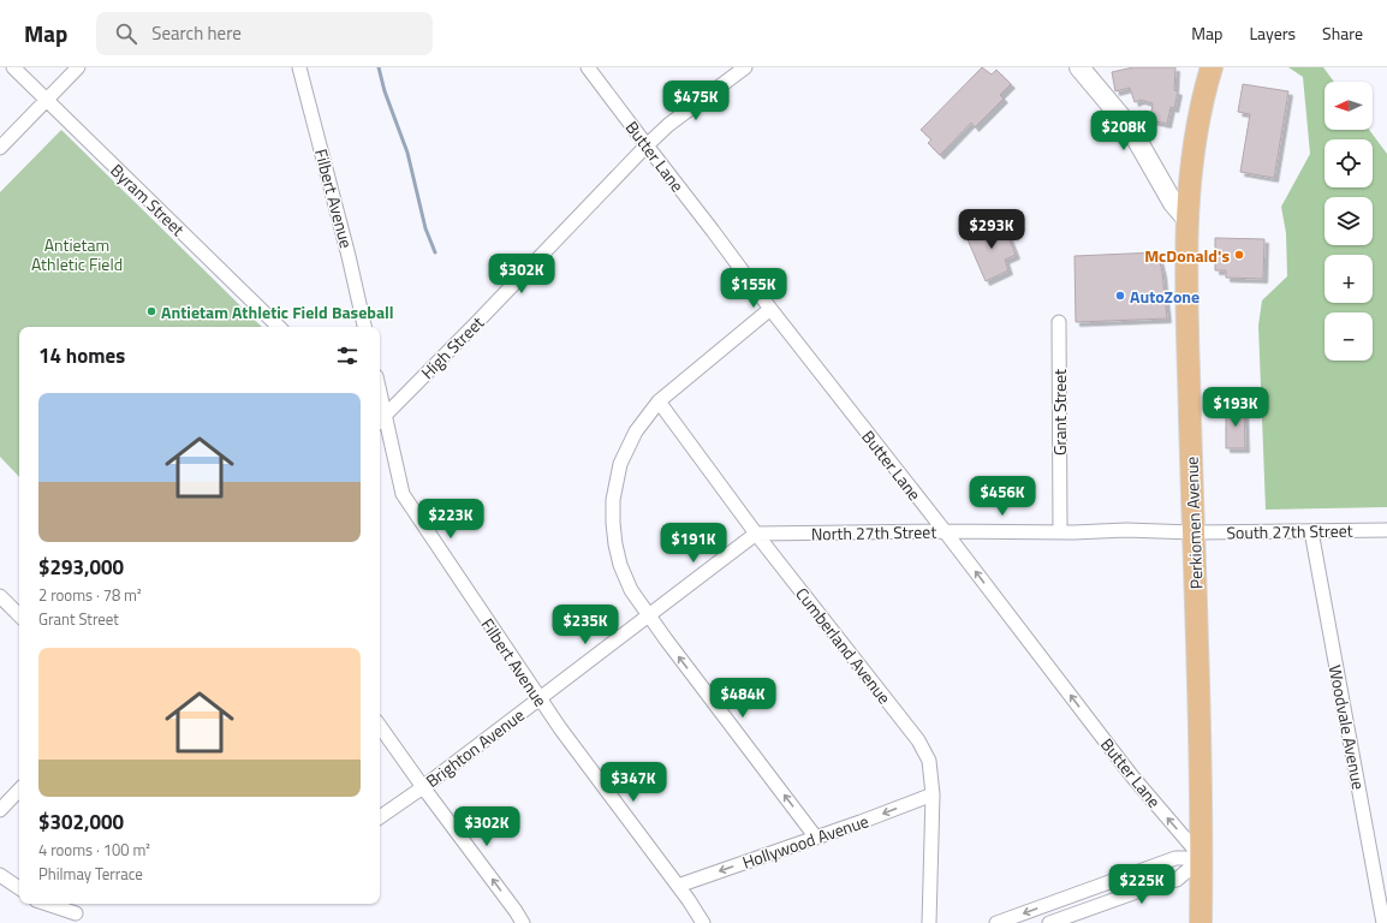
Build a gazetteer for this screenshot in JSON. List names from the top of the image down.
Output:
{
  "streets": {
    "main road": ["Perkiomen Avenue"],
    "street": [
      "Butter Lane",
      "Filbert Avenue",
      "Byram Street",
      "High Street",
      "Grant Street",
      "South 27th Street",
      "North 27th Street",
      "Cumberland Avenue",
      "Woodvale Avenue",
      "Brighton Avenue",
      "Hollywood Avenue"
    ]
  },
  "crossings": [
    ["Butter Lane", "High Street"],
    ["Butter Lane", "Perkiomen Avenue"],
    ["Butter Lane", "North 27th Street"],
    ["Filbert Avenue", "Brighton Avenue"],
    ["Filbert Avenue", "Hollywood Avenue"],
    ["Grant Street", "North 27th Street"],
    ["Perkiomen Avenue", "South 27th Street"],
    ["Perkiomen Avenue", "North 27th Street"],
    ["South 27th Street", "North 27th Street"],
    ["South 27th Street", "Woodvale Avenue"],
    ["North 27th Street", "Cumberland Avenue"],
    ["North 27th Street", "Brighton Avenue"],
    ["Cumberland Avenue", "Brighton Avenue"],
    ["Cumberland Avenue", "Hollywood Avenue"]
  ],
  "one_way": ["Butter Lane", "Hollywood Avenue"],
  "parks": ["Antietam Athletic Field"],
  "places": ["McDonald's", "AutoZone", "Antietam Athletic Field Baseball"],
  "north": "left",
  "page": {
    "header": "Map",
    "search": "Search here",
    "nav": ["Map", "Layers", "Share"],
    "price": [
      "$475K",
      "$208K",
      "$293K",
      "$302K",
      "$155K",
      "$193K",
      "$456K",
      "$223K",
      "$191K",
      "$235K",
      "$484K",
      "$347K",
      "$302K",
      "$225K"
    ],
    "map_buttons": ["+", "−"],
    "heading": "14 homes",
    "list": [
      {
        "name": "$293,000",
        "note": "2 rooms · 78 m² · Grant Street"
      },
      {
        "name": "$302,000",
        "note": "4 rooms · 100 m² · Philmay Terrace"
      }
    ]
  }
}
